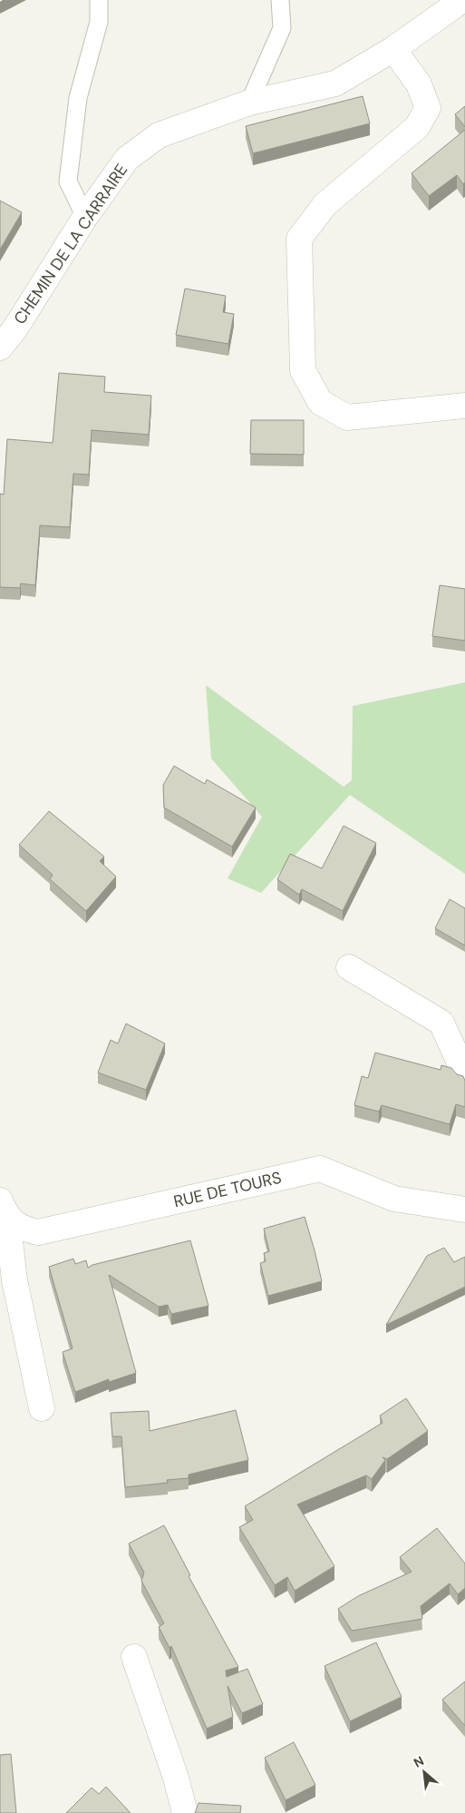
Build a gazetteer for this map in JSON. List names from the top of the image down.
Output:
{
  "streets": {
    "street": ["CHEMIN DE LA CARRAIRE", "RUE DE TOURS"]
  },
  "north": "top left"
}
